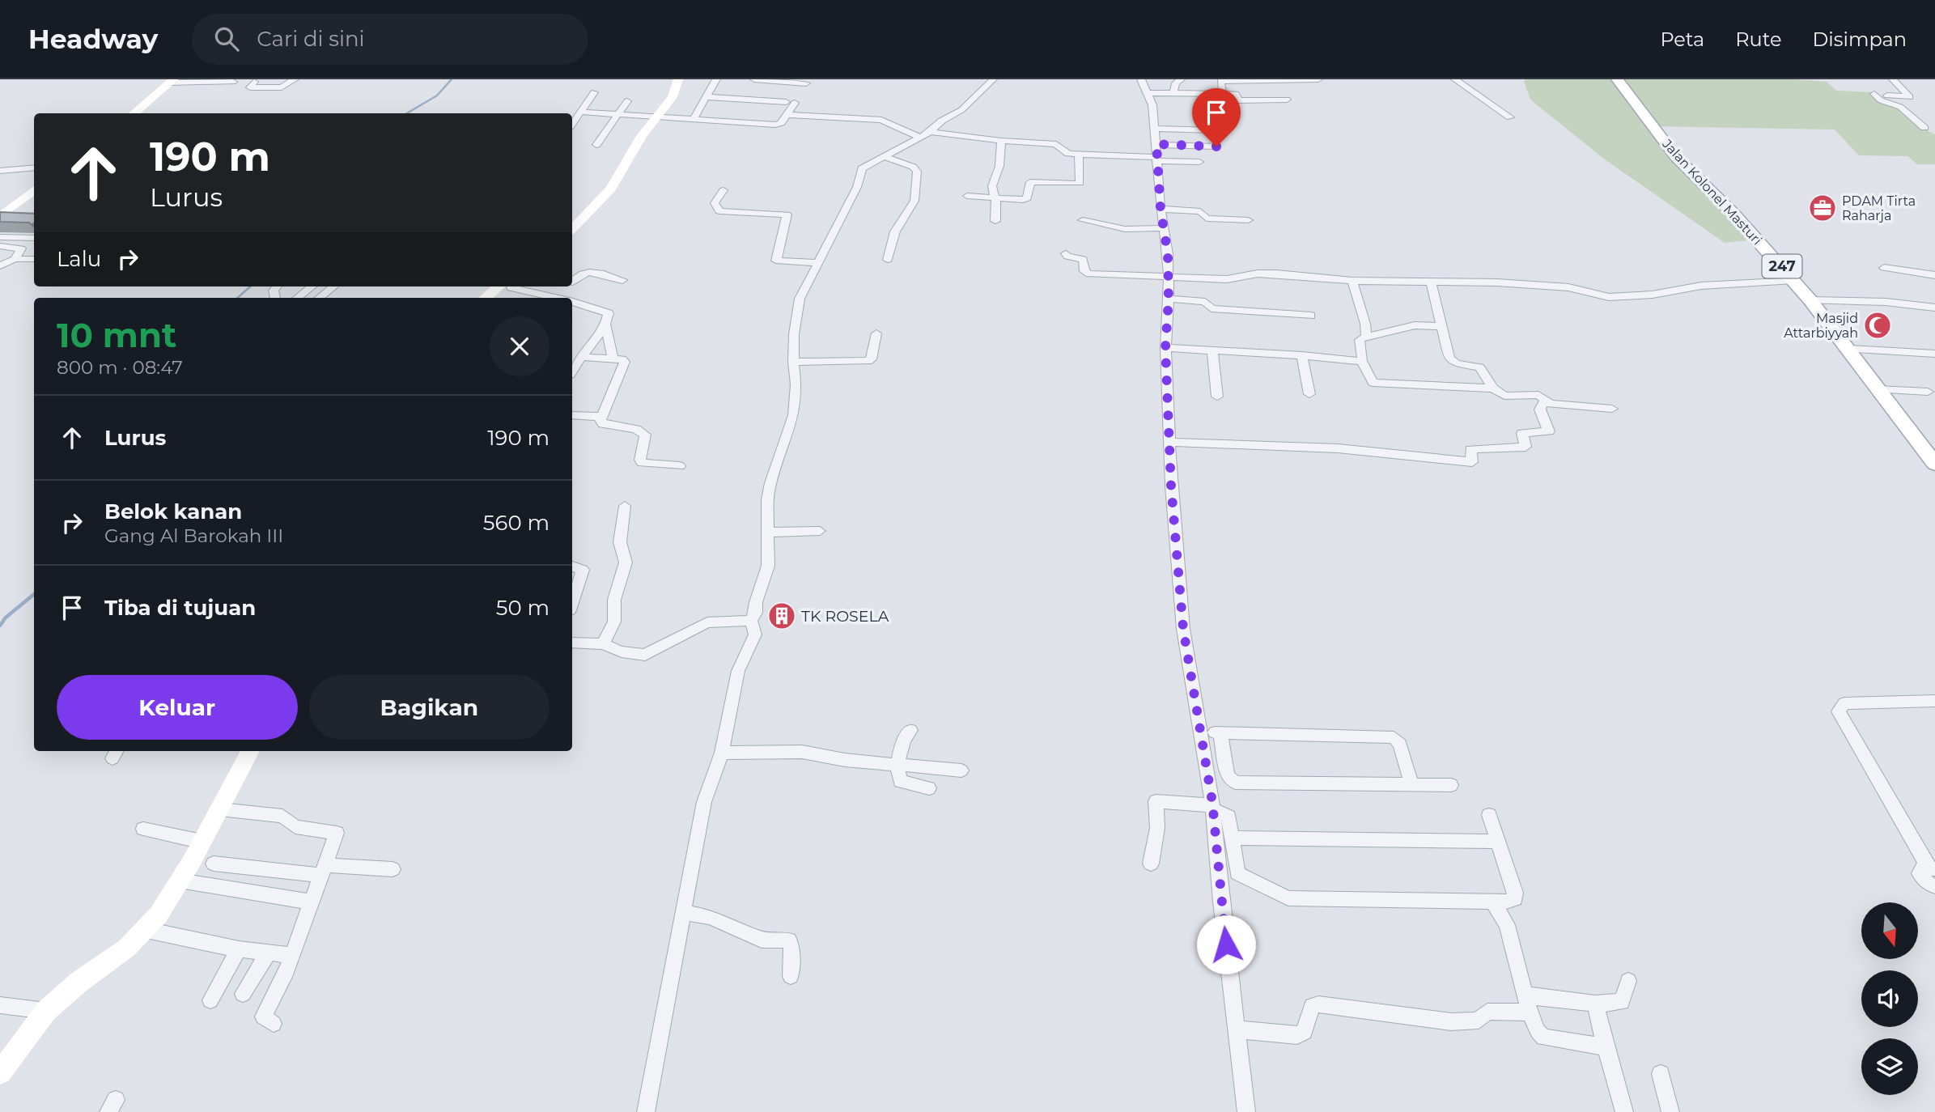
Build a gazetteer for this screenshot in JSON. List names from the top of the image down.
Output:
{
  "streets": {
    "main road": ["Jalan Kolonel Masturi", "247"]
  },
  "places": {
    "office": ["PDAM Tirta Raharja"],
    "mosque": ["Masjid Attarbiyyah"],
    "building": ["TK ROSELA"]
  },
  "north": "bottom",
  "page": {
    "header": "Headway",
    "search": "Cari di sini",
    "nav": ["Peta", "Rute", "Disimpan"],
    "turn": ["190 m", "Lurus"],
    "then": "Lalu",
    "heading": ["10 mnt", "800 m · 08:47"],
    "list": [
      {
        "name": "Lurus",
        "value": "190 m"
      },
      {
        "name": "Belok kanan",
        "note": "Gang Al Barokah III",
        "value": "560 m"
      },
      {
        "name": "Tiba di tujuan",
        "value": "50 m"
      }
    ],
    "buttons": ["Keluar", "Bagikan"]
  }
}
